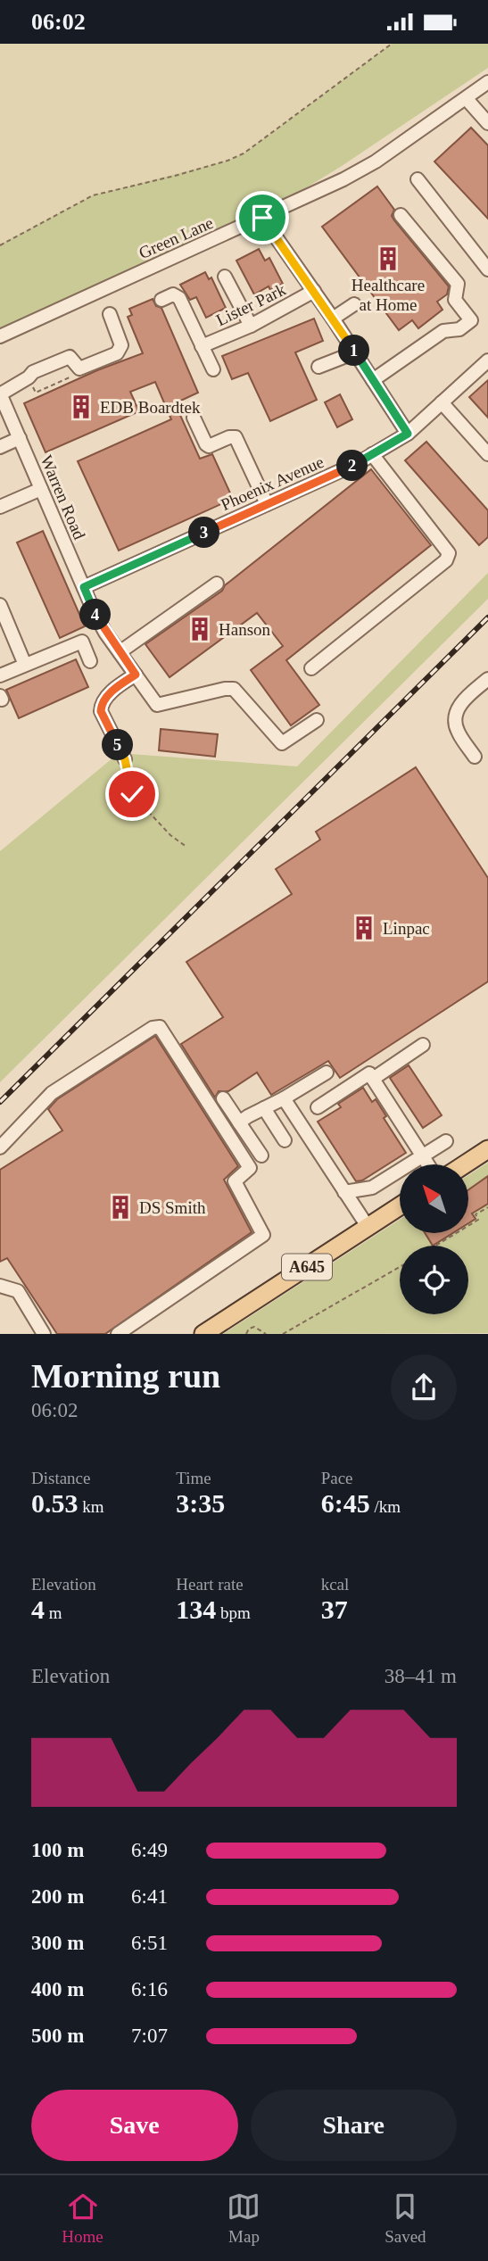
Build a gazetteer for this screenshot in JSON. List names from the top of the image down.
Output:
{
  "streets": {
    "main road": ["A645"],
    "street": [
      "Green Lane",
      "Lister Park",
      "Phoenix Avenue",
      "Warren Road"
    ]
  },
  "crossings": [
    ["Phoenix Avenue", "Warren Road"]
  ],
  "places": {
    "building": [
      "Healthcare at Home",
      "EDB Boardtek",
      "Hanson",
      "Linpac",
      "DS Smith"
    ]
  },
  "north": "top left",
  "page": {
    "status": "06:02",
    "pins": [
      "1",
      "2",
      "3",
      "4",
      "5"
    ],
    "heading": ["Morning run", "06:02"],
    "stats": [
      ["Distance", "0.53 km"],
      ["Time", "3:35"],
      ["Pace", "6:45 /km"],
      ["Elevation", "4 m"],
      ["Heart rate", "134 bpm"],
      ["kcal", "37"]
    ],
    "chart": ["Elevation", "38–41 m"],
    "list": [
      {
        "name": "100 m",
        "note": "6:49"
      },
      {
        "name": "200 m",
        "note": "6:41"
      },
      {
        "name": "300 m",
        "note": "6:51"
      },
      {
        "name": "400 m",
        "note": "6:16"
      },
      {
        "name": "500 m",
        "note": "7:07"
      }
    ],
    "buttons": ["Save", "Share"],
    "tabs": ["Home", "Map", "Saved"]
  }
}
